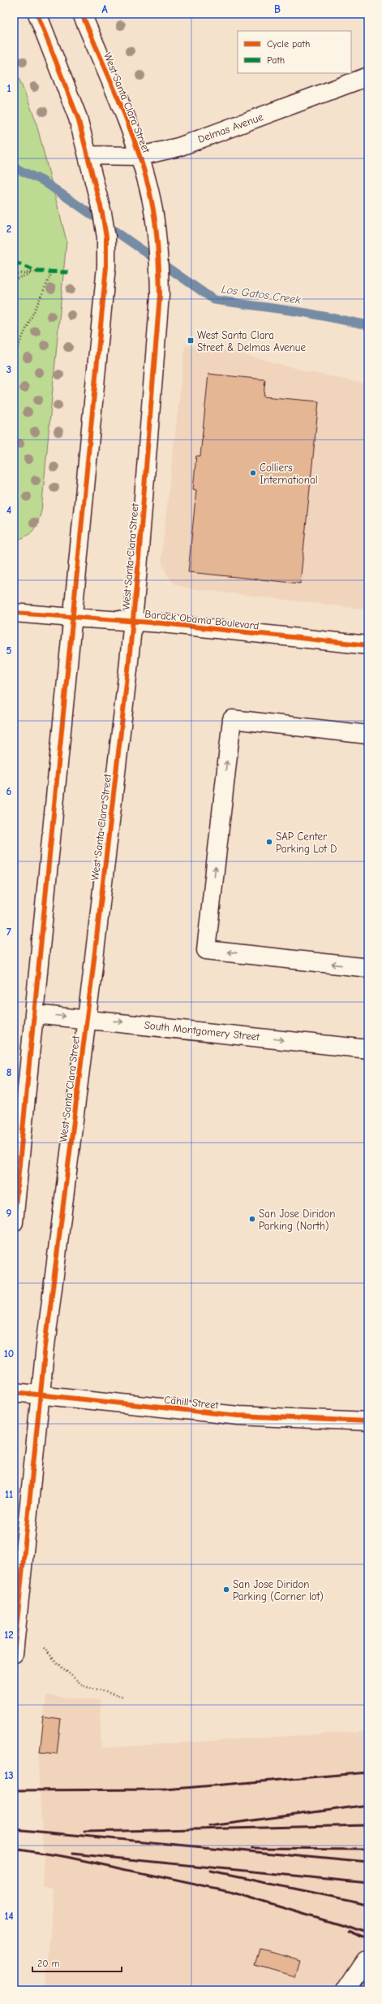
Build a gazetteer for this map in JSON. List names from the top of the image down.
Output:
{
  "streets": {
    "main road": [
      "West Santa Clara Street",
      "Delmas Avenue",
      "Barack Obama Boulevard",
      "South Montgomery Street",
      "Cahill Street"
    ]
  },
  "crossings": [
    ["West Santa Clara Street", "Delmas Avenue"],
    ["West Santa Clara Street", "Barack Obama Boulevard"],
    ["West Santa Clara Street", "South Montgomery Street"],
    ["West Santa Clara Street", "Cahill Street"]
  ],
  "one_way": ["South Montgomery Street"],
  "water": ["Los Gatos Creek"],
  "places": {
    "transit": ["West Santa Clara Street & Delmas Avenue"],
    "other": [
      "Colliers International",
      "SAP Center Parking Lot D",
      "San Jose Diridon Parking (North)",
      "San Jose Diridon Parking (Corner lot)"
    ]
  },
  "legend": ["Cycle path", "Path"],
  "scale_bar": "20 m",
  "grid": {
    "columns": ["A", "B"],
    "rows": [
      "1",
      "2",
      "3",
      "4",
      "5",
      "6",
      "7",
      "8",
      "9",
      "10",
      "11",
      "12",
      "13",
      "14"
    ]
  }
}
